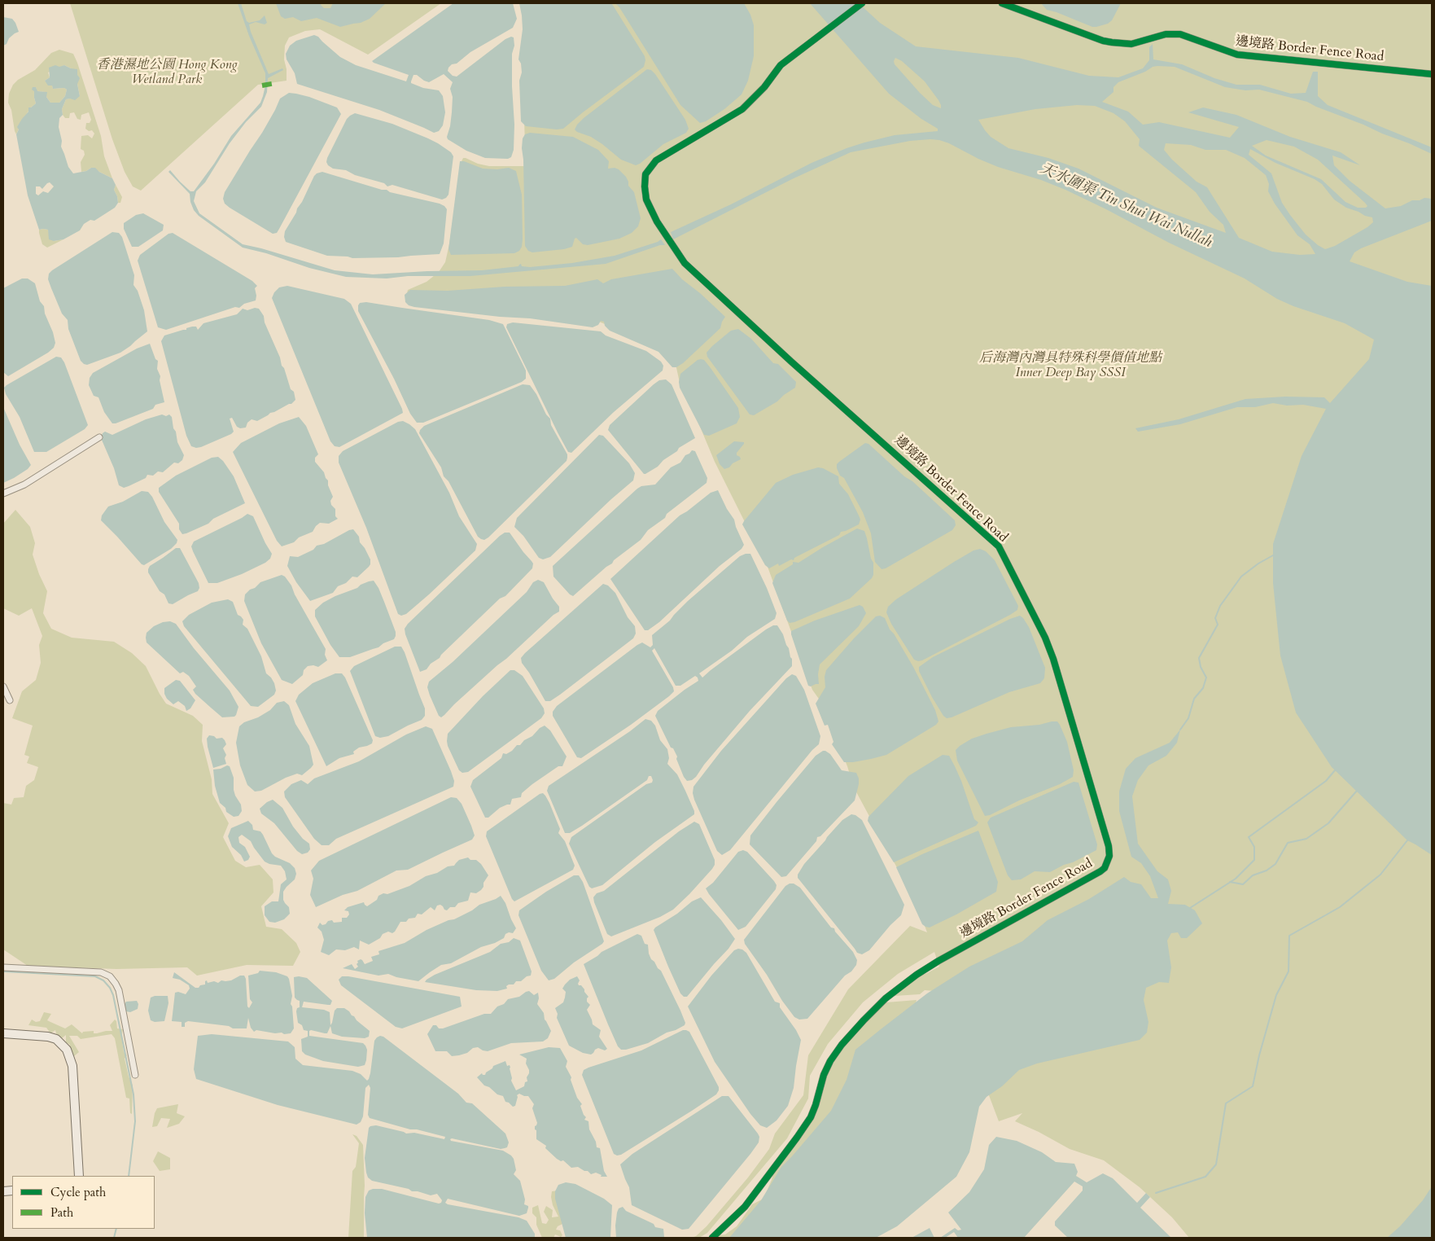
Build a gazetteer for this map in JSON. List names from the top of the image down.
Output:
{
  "streets": {
    "street": ["邊境路 Border Fence Road"]
  },
  "water": ["天水圍渠 Tin Shui Wai Nullah"],
  "parks": ["香港濕地公園 Hong Kong Wetland Park", "后海灣內灣具特殊科學價值地點 Inner Deep Bay SSSI"],
  "legend": ["Cycle path", "Path"]
}
